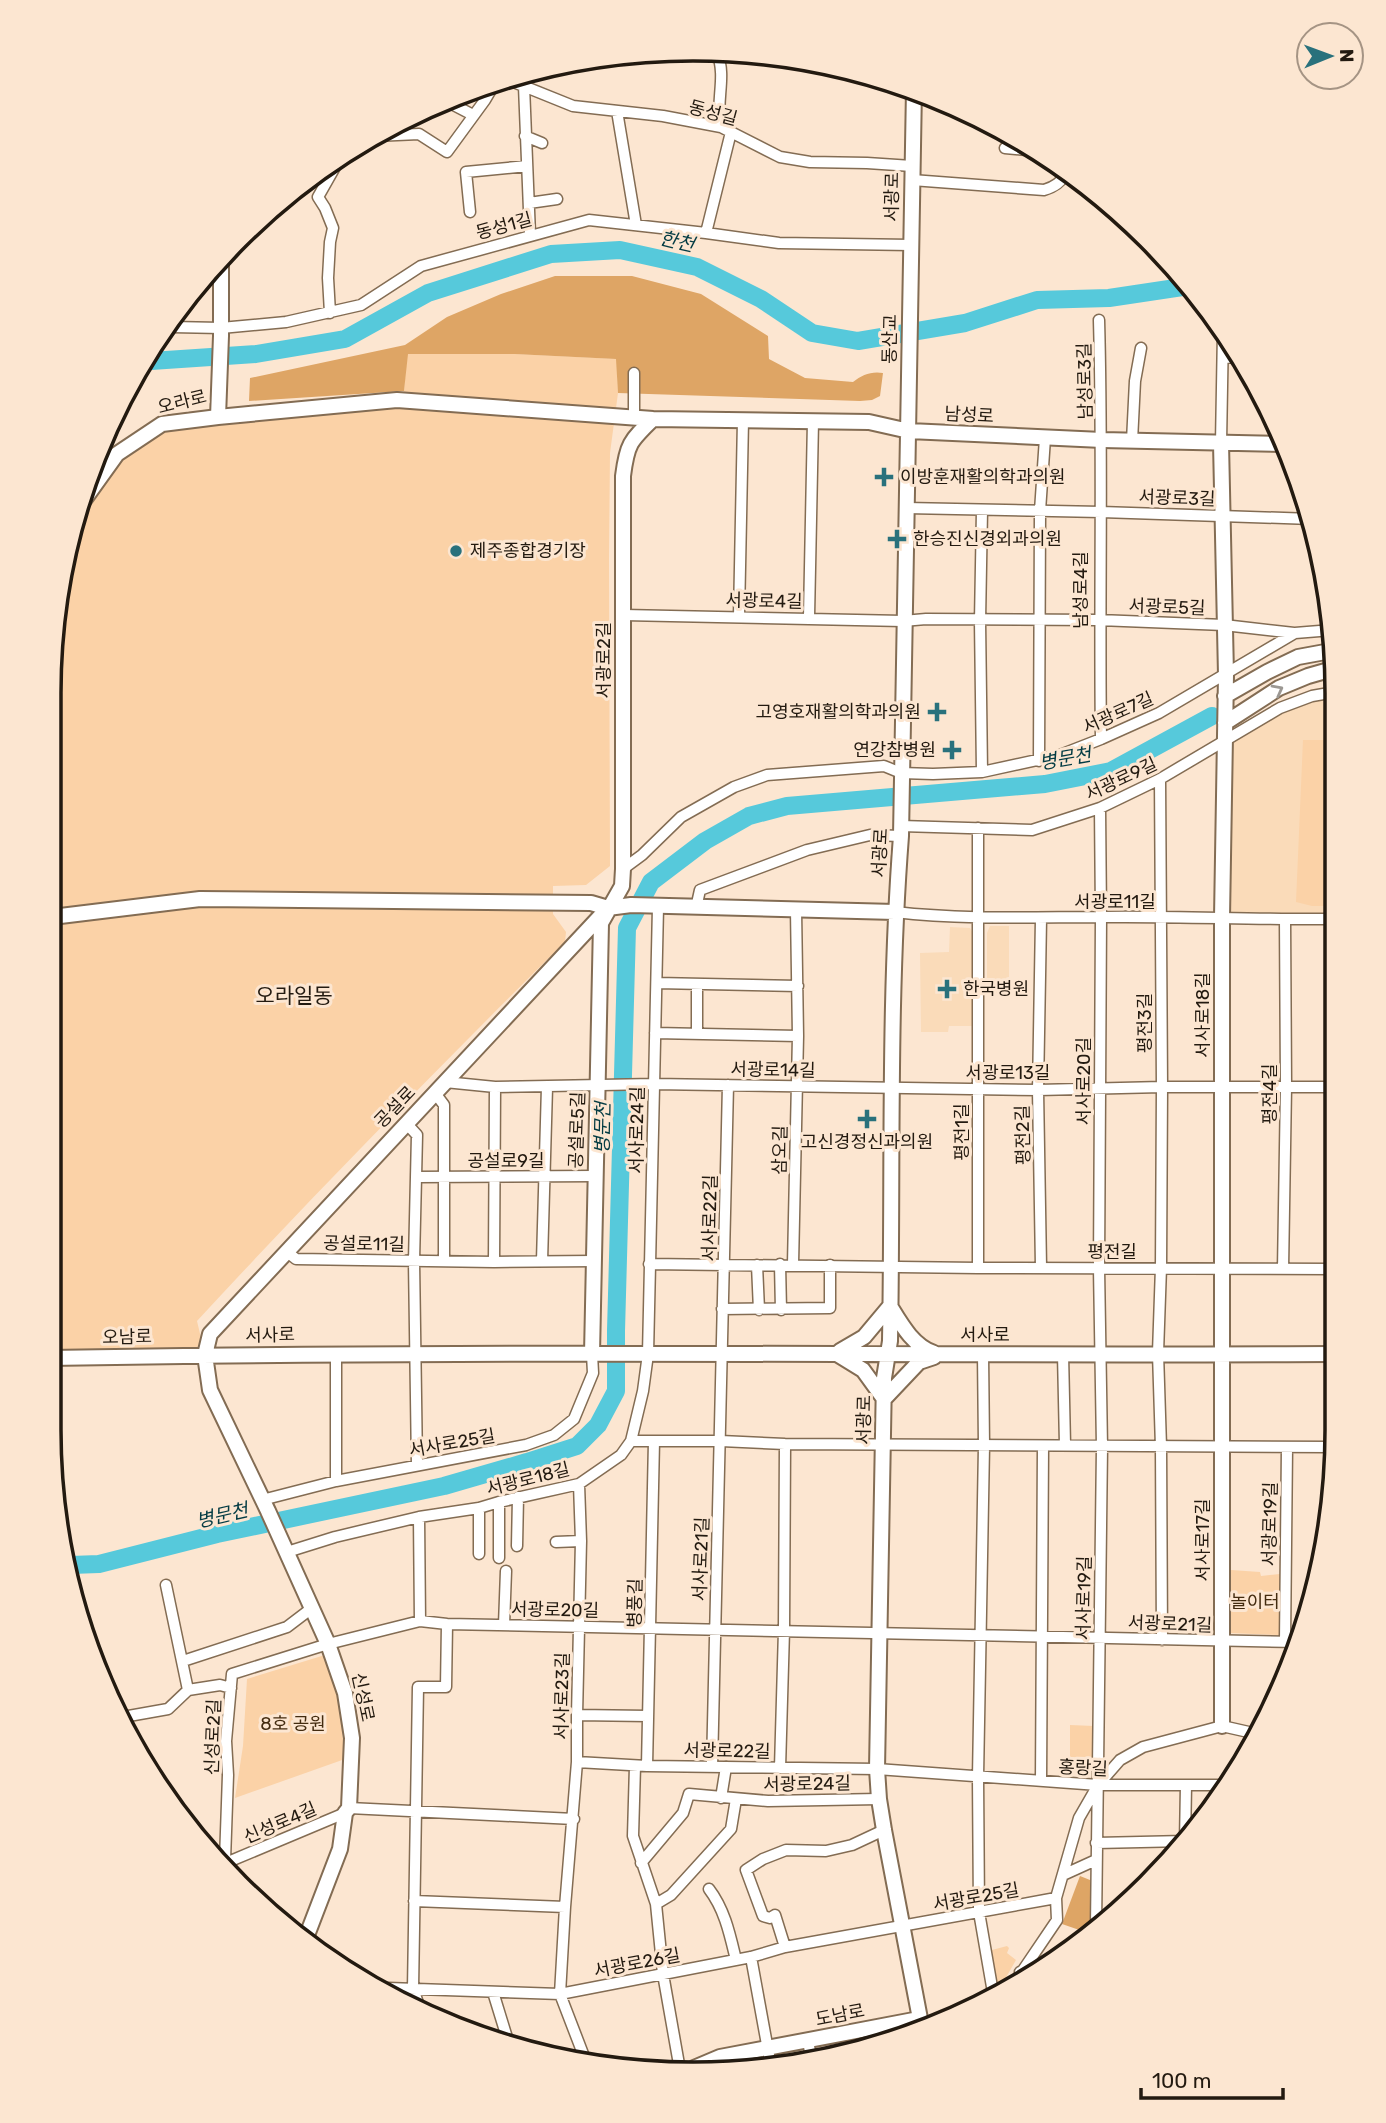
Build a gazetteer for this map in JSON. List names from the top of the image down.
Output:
{
  "streets": {
    "street": [
      "동성길",
      "서광로",
      "동성1길",
      "동산교",
      "남성로3길",
      "오라로",
      "남성로",
      "서광로3길",
      "남성로4길",
      "서광로4길",
      "서광로5길",
      "서광로2길",
      "서광로7길",
      "서광로9길",
      "서광로11길",
      "서사로18길",
      "평전3길",
      "서광로14길",
      "서광로13길",
      "서사로20길",
      "평전4길",
      "공설로",
      "공설로5길",
      "서사로24길",
      "평전1길",
      "평전2길",
      "삼오길",
      "공설로9길",
      "서사로22길",
      "공설로11길",
      "평전길",
      "서사로",
      "오남로",
      "서사로25길",
      "서광로18길",
      "서광로19길",
      "서사로17길",
      "서사로21길",
      "서사로19길",
      "병풍길",
      "서광로20길",
      "서광로21길",
      "서사로23길",
      "신성로",
      "신성로2길",
      "서광로22길",
      "홍랑길",
      "서광로24길",
      "신성로4길",
      "서광로25길",
      "서광로26길",
      "도남로"
    ]
  },
  "crossings": [
    ["동성길", "서광로"],
    ["서광로", "동성1길"],
    ["서광로", "동산교"],
    ["서광로", "서광로7길"],
    ["서광로", "서광로9길"],
    ["서광로", "서광로11길"],
    ["서광로", "서광로14길"],
    ["서광로", "서광로13길"],
    ["서광로", "평전길"],
    ["서광로", "서사로"],
    ["서광로", "서광로20길"],
    ["서광로", "서광로21길"],
    ["서광로", "서광로22길"],
    ["서광로", "홍랑길"],
    ["서광로", "서광로24길"],
    ["서광로", "서광로25길"],
    ["서광로", "서광로26길"],
    ["동성1길", "오라로"],
    ["동산교", "남성로"],
    ["남성로3길", "남성로"],
    ["남성로3길", "남성로4길"],
    ["오라로", "남성로"],
    ["남성로", "남성로4길"],
    ["남성로", "서광로2길"],
    ["서광로3길", "남성로4길"],
    ["남성로4길", "서광로5길"],
    ["남성로4길", "서광로7길"],
    ["서광로4길", "서광로5길"],
    ["서광로4길", "서광로2길"],
    ["서광로5길", "서광로7길"],
    ["서광로2길", "공설로"],
    ["서광로2길", "공설로5길"],
    ["서광로7길", "서사로18길"],
    ["서광로9길", "서사로18길"],
    ["서광로9길", "평전3길"],
    ["서광로9길", "서사로20길"],
    ["서광로9길", "평전1길"],
    ["서광로11길", "서사로18길"],
    ["서광로11길", "평전3길"],
    ["서광로11길", "서사로20길"],
    ["서광로11길", "평전4길"],
    ["서광로11길", "평전1길"],
    ["서광로11길", "평전2길"],
    ["서사로18길", "서광로13길"],
    ["서사로18길", "평전길"],
    ["서사로18길", "서사로"],
    ["서사로18길", "서사로17길"],
    ["평전3길", "서광로13길"],
    ["평전3길", "평전길"],
    ["평전3길", "서사로"],
    ["서광로14길", "서광로13길"],
    ["서광로14길", "공설로"],
    ["서광로14길", "공설로5길"],
    ["서광로14길", "서사로24길"],
    ["서광로14길", "삼오길"],
    ["서광로14길", "서사로22길"],
    ["서광로13길", "서사로20길"],
    ["서광로13길", "평전4길"],
    ["서광로13길", "평전1길"],
    ["서광로13길", "평전2길"],
    ["서사로20길", "평전길"],
    ["서사로20길", "서사로"],
    ["서사로20길", "서사로19길"],
    ["평전4길", "평전길"],
    ["공설로", "공설로5길"],
    ["공설로", "공설로11길"],
    ["공설로", "서사로"],
    ["공설로", "오남로"],
    ["공설로5길", "공설로9길"],
    ["공설로5길", "공설로11길"],
    ["공설로5길", "서사로"],
    ["공설로5길", "서사로25길"],
    ["서사로24길", "평전길"],
    ["서사로24길", "서사로"],
    ["평전1길", "평전길"],
    ["평전2길", "평전길"],
    ["삼오길", "평전길"],
    ["서사로22길", "평전길"],
    ["서사로22길", "서사로"],
    ["서사로22길", "서사로21길"],
    ["서사로", "오남로"],
    ["서사로", "서사로25길"],
    ["서사로", "서사로17길"],
    ["서사로", "서사로21길"],
    ["서사로", "서사로19길"],
    ["서사로25길", "신성로"],
    ["서광로18길", "서사로23길"],
    ["서광로18길", "신성로"],
    ["서광로19길", "서광로21길"],
    ["서사로17길", "서광로21길"],
    ["서사로21길", "서광로20길"],
    ["서사로21길", "서광로22길"],
    ["서사로19길", "서광로21길"],
    ["서사로19길", "홍랑길"],
    ["병풍길", "서광로20길"],
    ["병풍길", "서광로22길"],
    ["서광로20길", "서광로21길"],
    ["서광로20길", "서사로23길"],
    ["서광로20길", "신성로"],
    ["서광로20길", "신성로2길"],
    ["서사로23길", "서광로22길"],
    ["서사로23길", "서광로26길"],
    ["신성로", "신성로2길"],
    ["신성로", "신성로4길"],
    ["서광로22길", "홍랑길"],
    ["서광로25길", "서광로26길"]
  ],
  "districts": ["오라일동"],
  "water": ["한천", "병문천"],
  "parks": ["놀이터", "8호 공원"],
  "places": {
    "health": [
      "이방훈재활의학과의원",
      "한승진신경외과의원",
      "고영호재활의학과의원",
      "연강참병원",
      "한국병원",
      "고신경정신과의원"
    ],
    "other": ["제주종합경기장"]
  },
  "scale_bar": "100 m",
  "north": "right"
}
